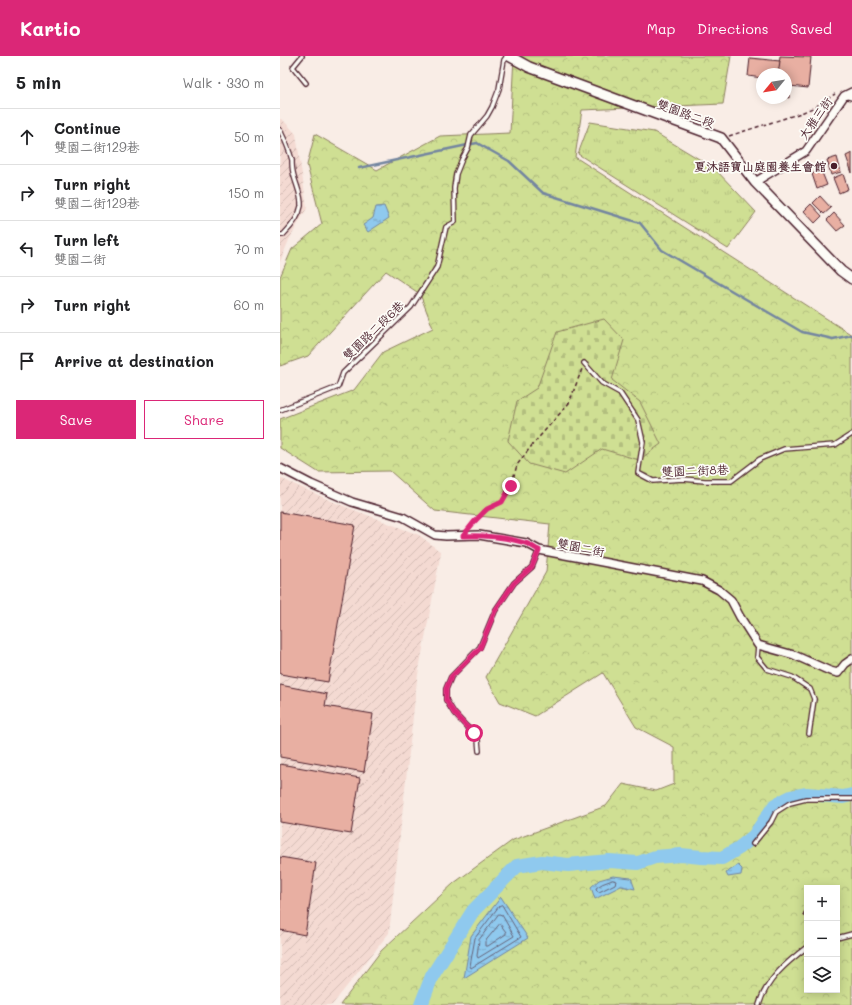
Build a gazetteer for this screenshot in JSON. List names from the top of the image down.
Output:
{
  "streets": {
    "street": ["雙園路二段", "大雅三街", "雙園二街"],
    "lane": ["雙園路二段6巷", "雙園二街8巷"]
  },
  "crossings": [
    ["雙園路二段", "大雅三街"],
    ["雙園路二段", "雙園路二段6巷"]
  ],
  "places": ["夏沐語寶山庭園養生會館"],
  "north": "bottom left",
  "page": {
    "header": "Kartio",
    "nav": ["Map", "Directions", "Saved"],
    "heading": ["5 min", "Walk · 330 m"],
    "list": [
      ["Continue", "雙園二街129巷", "50 m"],
      ["Turn right", "雙園二街129巷", "150 m"],
      ["Turn left", "雙園二街", "70 m"],
      ["Turn right", "60 m"],
      "Arrive at destination"
    ],
    "buttons": ["Save", "Share"],
    "map_buttons": ["+", "−"]
  }
}
